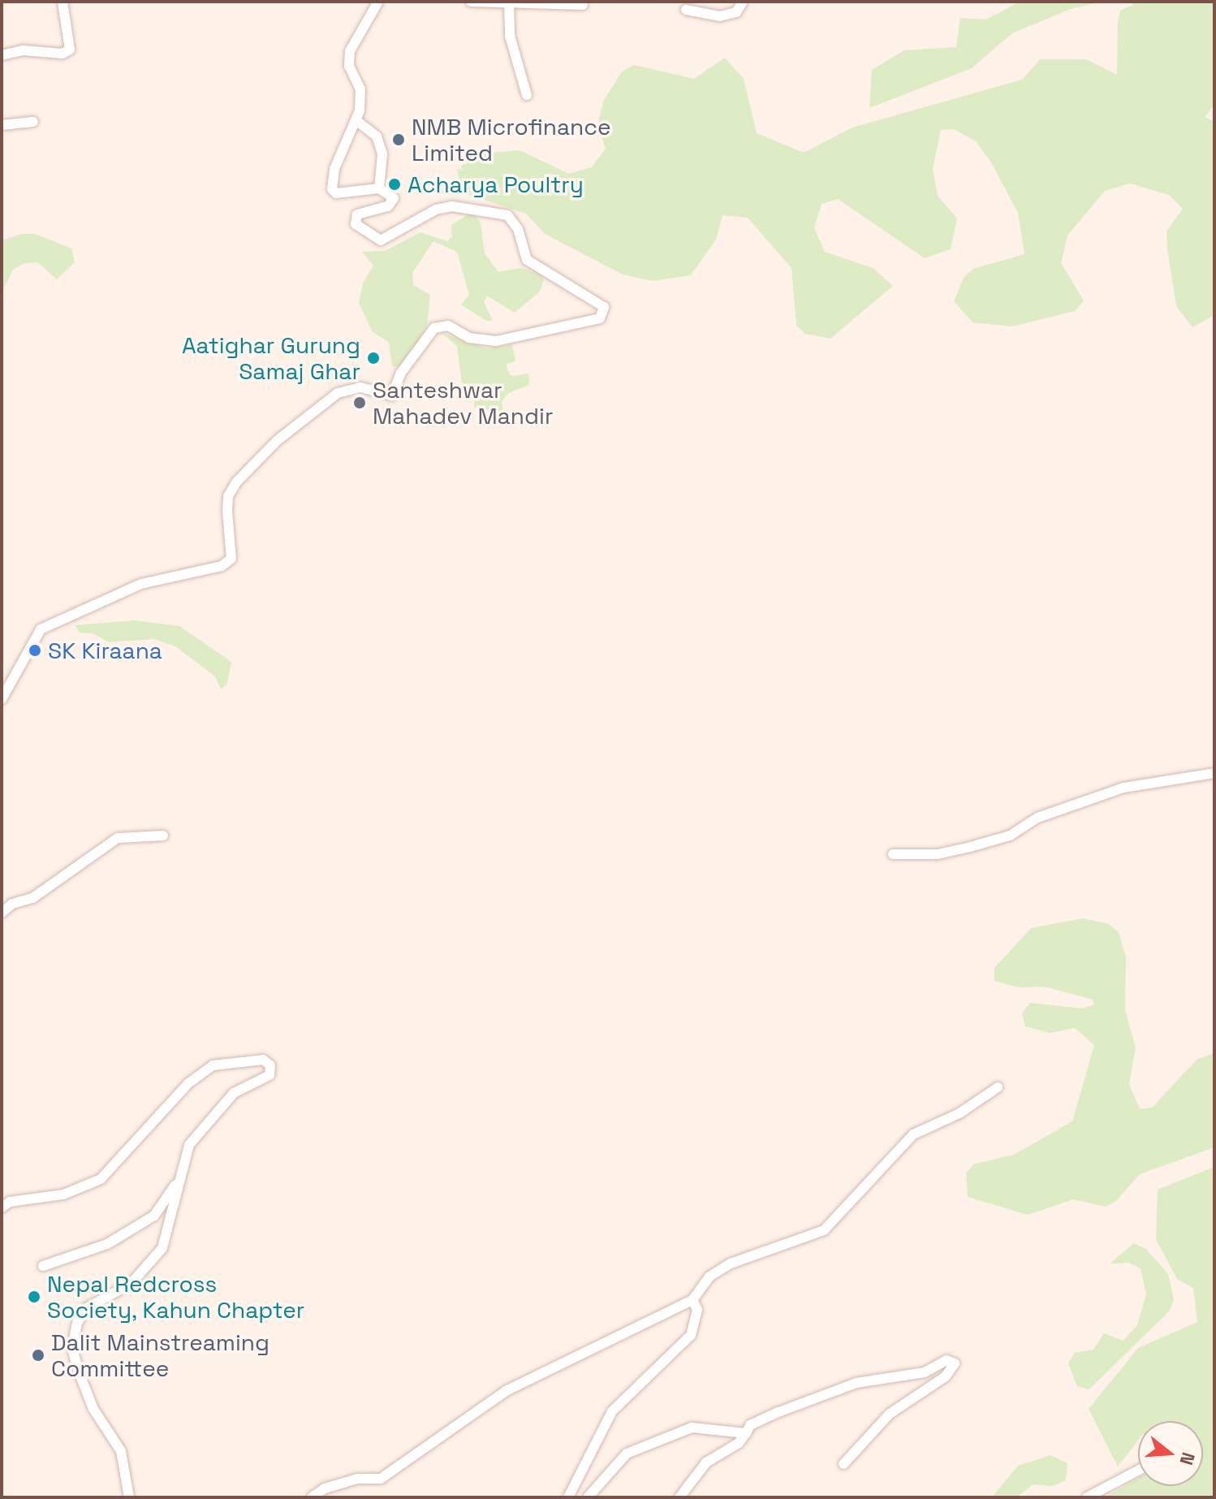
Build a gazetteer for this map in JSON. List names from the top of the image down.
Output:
{
  "places": [
    "NMB Microfinance Limited",
    "Acharya Poultry",
    "Aatighar Gurung Samaj Ghar",
    "Santeshwar Mahadev Mandir",
    "SK Kiraana",
    "Nepal Redcross Society, Kahun Chapter",
    "Dalit Mainstreaming Committee"
  ],
  "north": "right"
}
